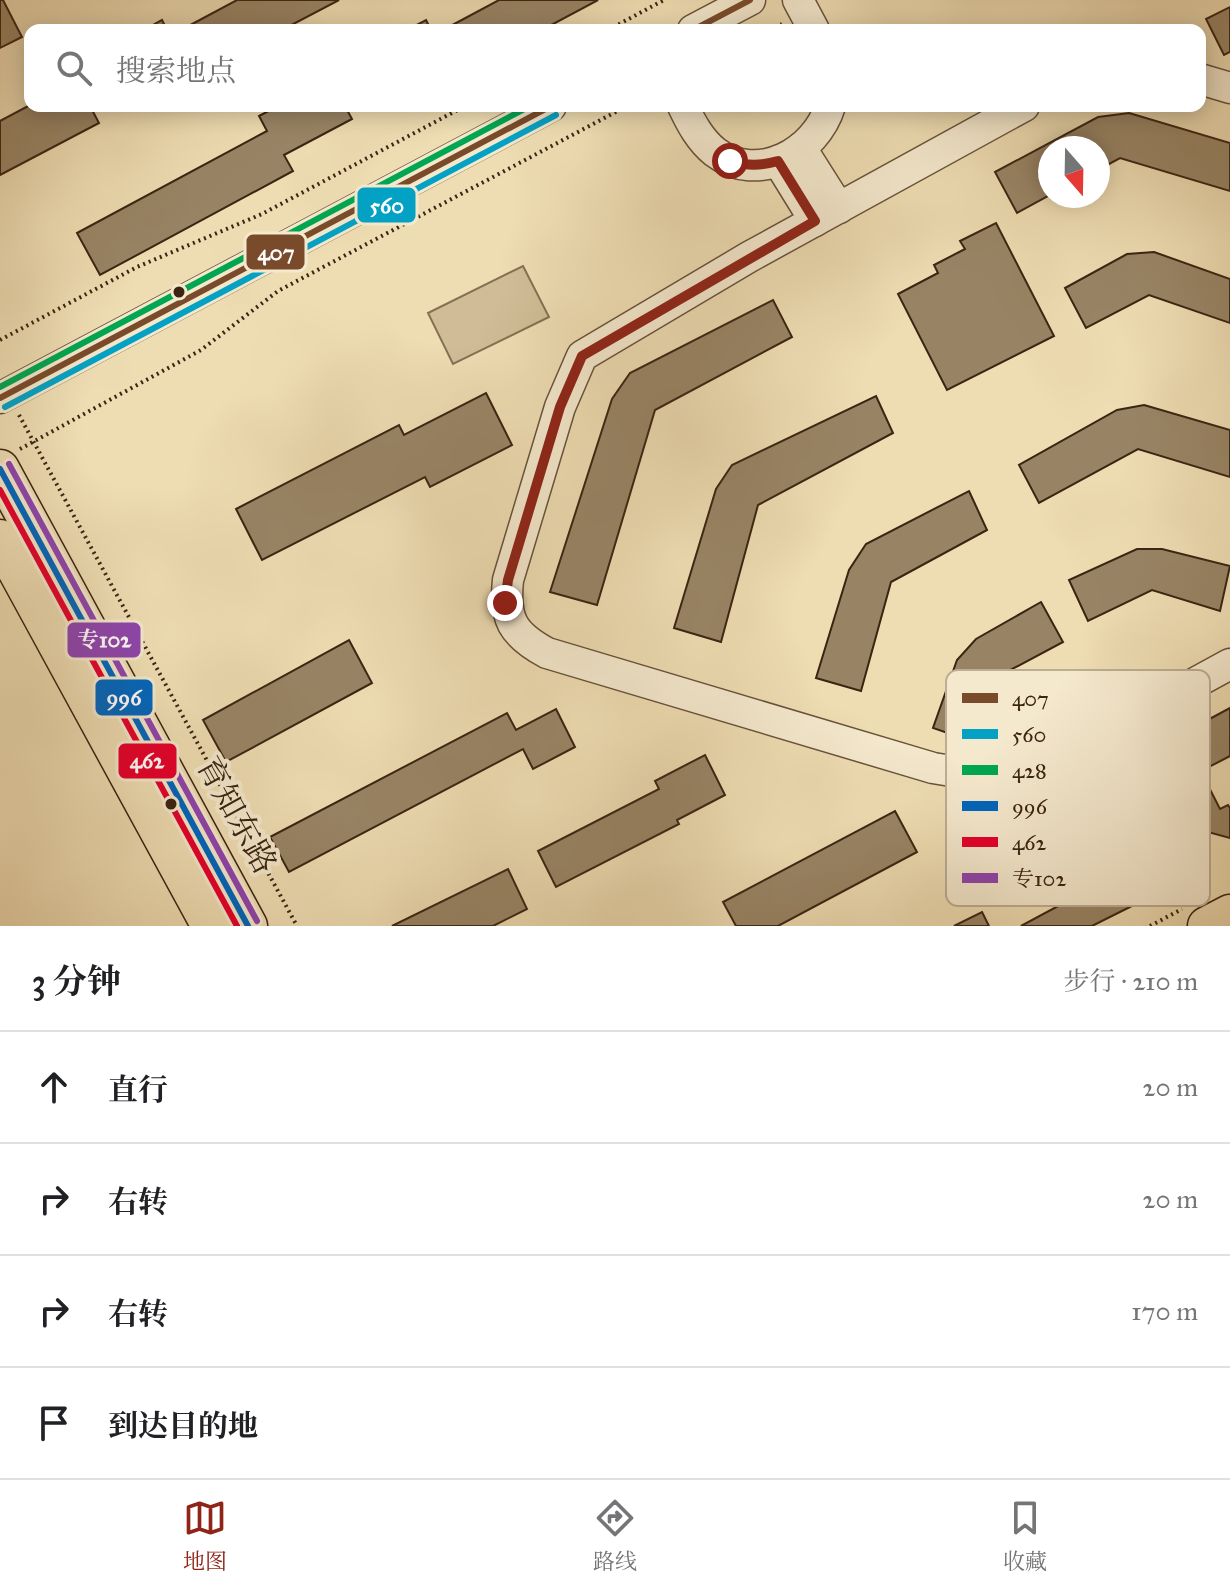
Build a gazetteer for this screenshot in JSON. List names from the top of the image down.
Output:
{
  "streets": {
    "main road": ["育知东路"]
  },
  "lines": [
    "transit line 407",
    "transit line 428",
    "transit line 560",
    "transit line 专102",
    "transit line 996",
    "transit line 462"
  ],
  "legend": [
    "407",
    "560",
    "428",
    "996",
    "462",
    "专102"
  ],
  "north": "bottom",
  "page": {
    "search": "搜索地点",
    "heading": ["3 分钟", "步行 · 210 m"],
    "list": [
      ["直行", "20 m"],
      ["右转", "20 m"],
      ["右转", "170 m"],
      "到达目的地"
    ],
    "nav": ["地图", "路线", "收藏"]
  }
}
